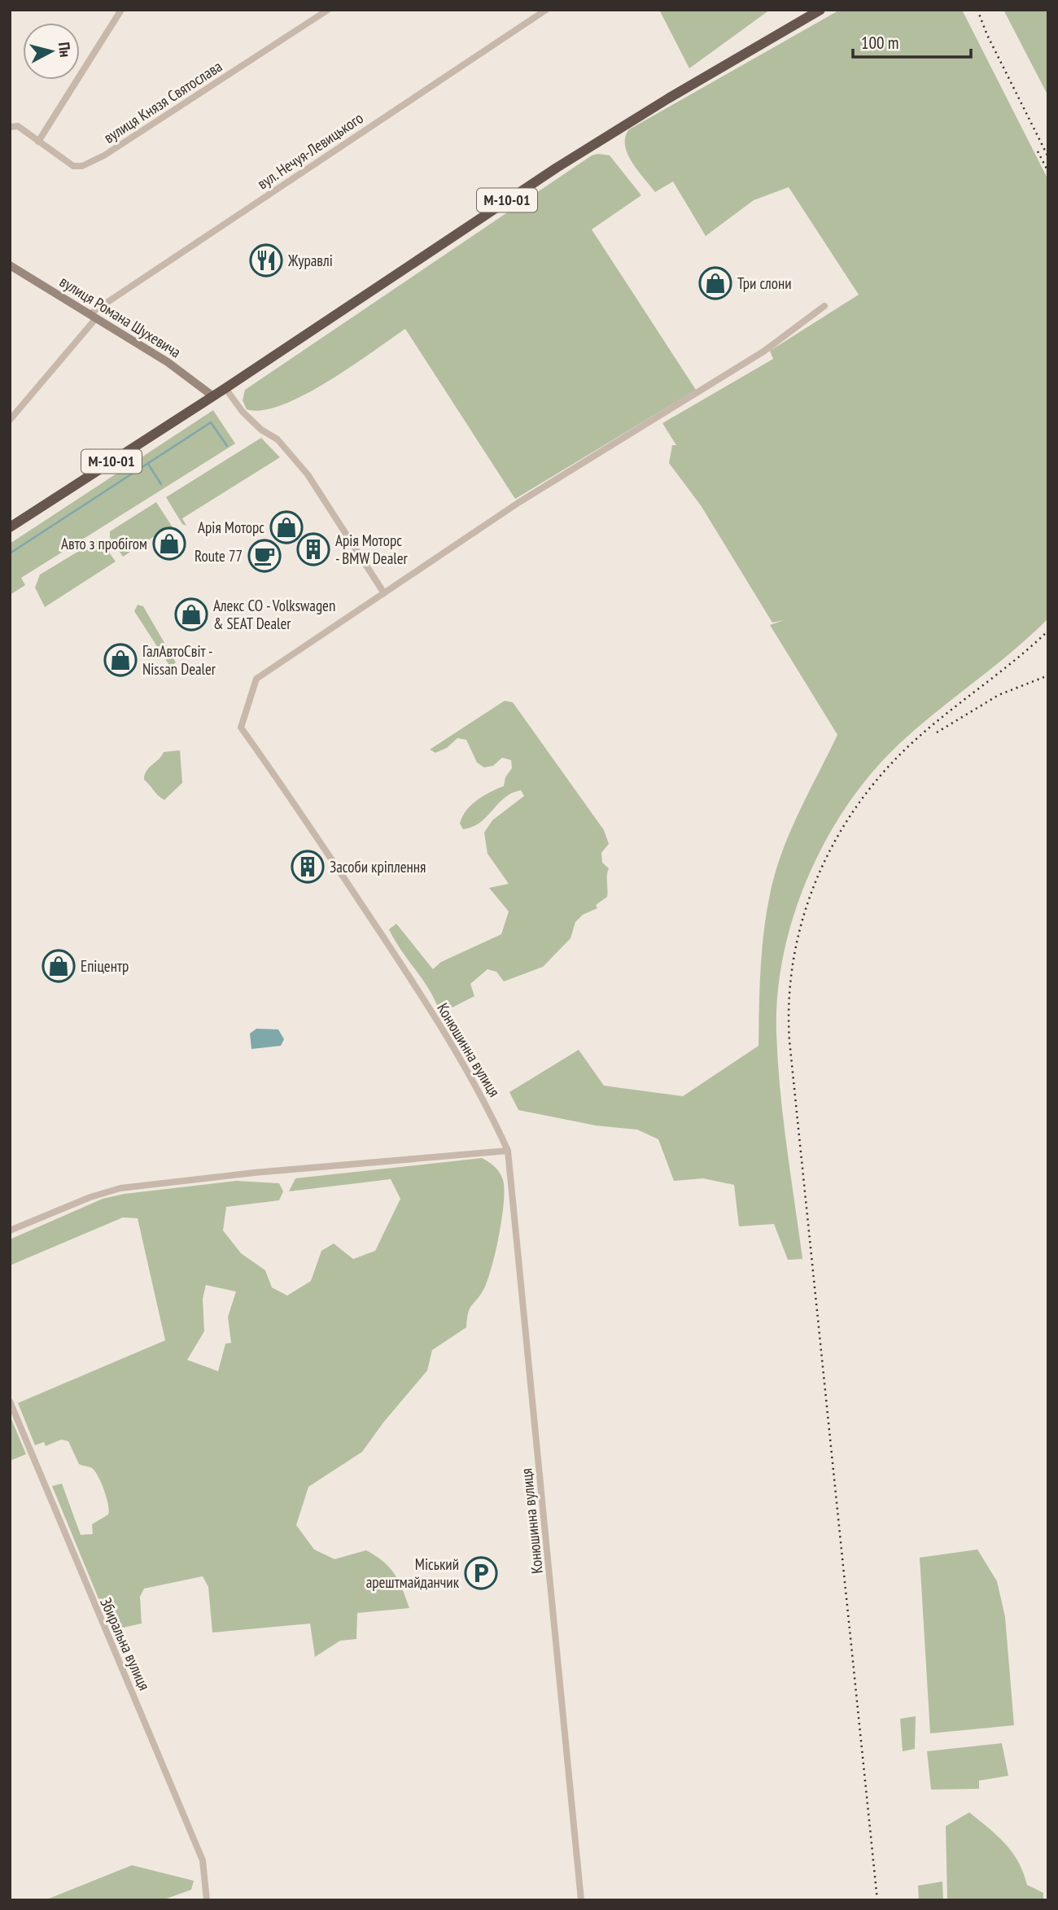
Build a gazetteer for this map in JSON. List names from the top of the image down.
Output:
{
  "streets": {
    "highway": ["М-10-01"],
    "main road": ["вулиця Романа Шухевича"],
    "street": [
      "вулиця Князя Святослава",
      "вул. Нечуя-Левицького",
      "Конюшинна вулиця",
      "Збиральна вулиця"
    ]
  },
  "crossings": [
    ["вул. Нечуя-Левицького", "вулиця Романа Шухевича"],
    ["М-10-01", "вулиця Романа Шухевича"]
  ],
  "places": {
    "restaurant": ["Журавлі"],
    "shop": [
      "Три слони",
      "Арія Моторс",
      "Авто з пробігом",
      "Алекс CO - Volkswagen & SEAT Dealer",
      "ГалАвтоСвіт - Nissan Dealer",
      "Епіцентр"
    ],
    "building": ["Арія Моторс - BMW Dealer", "Засоби кріплення"],
    "cafe": ["Route 77"],
    "parking": ["Міський арештмайданчик"]
  },
  "scale_bar": "100 m",
  "north": "right"
}
